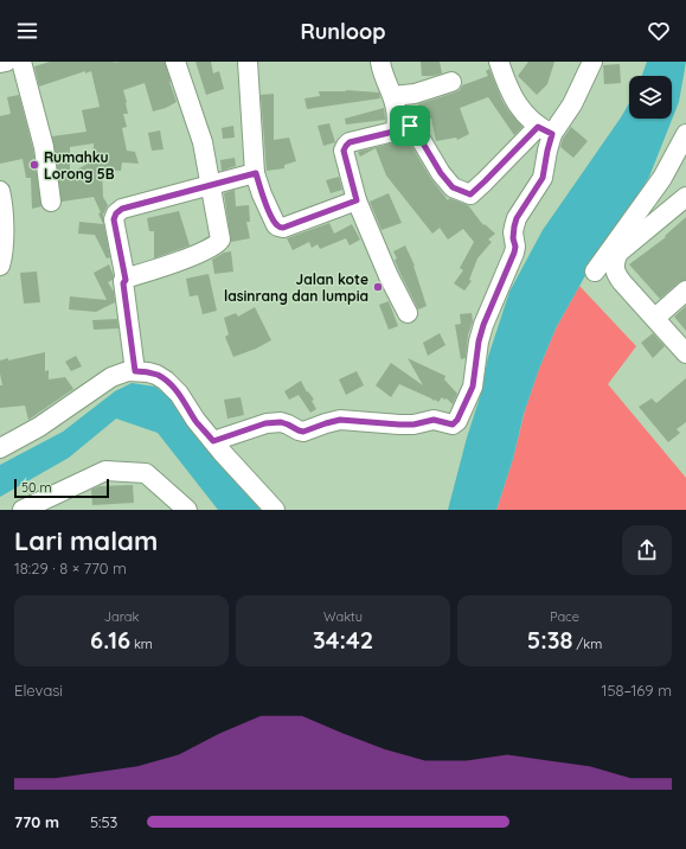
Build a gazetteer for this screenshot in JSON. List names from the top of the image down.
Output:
{
  "places": ["Rumahku Lorong 5B", "Jalan kote lasinrang dan lumpia"],
  "scale_bar": "50 m",
  "page": {
    "header": "Runloop",
    "scale": "50 m",
    "heading": ["Lari malam", "18:29 · 8 × 770 m"],
    "stats": [
      ["Jarak", "6.16 km"],
      ["Waktu", "34:42"],
      ["Pace", "5:38 /km"]
    ],
    "chart": ["Elevasi", "158–169 m"],
    "list": [
      {
        "name": "770 m",
        "note": "5:53"
      }
    ]
  }
}
